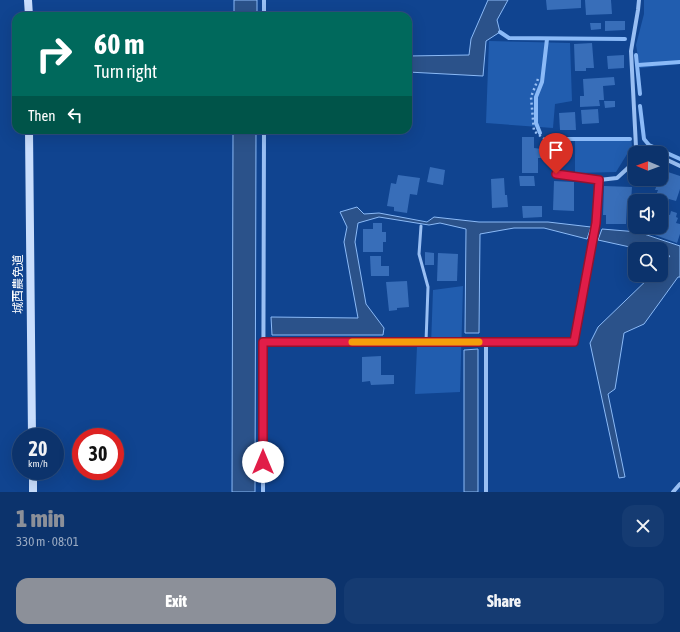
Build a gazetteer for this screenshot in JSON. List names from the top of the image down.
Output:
{
  "streets": {
    "street": ["城西農免道"]
  },
  "north": "left",
  "page": {
    "turn": ["60 m", "Turn right"],
    "then": "Then",
    "speed": "20 km/h",
    "limit": "30",
    "heading": ["1 min", "330 m · 08:01"],
    "buttons": ["Exit", "Share"]
  }
}
